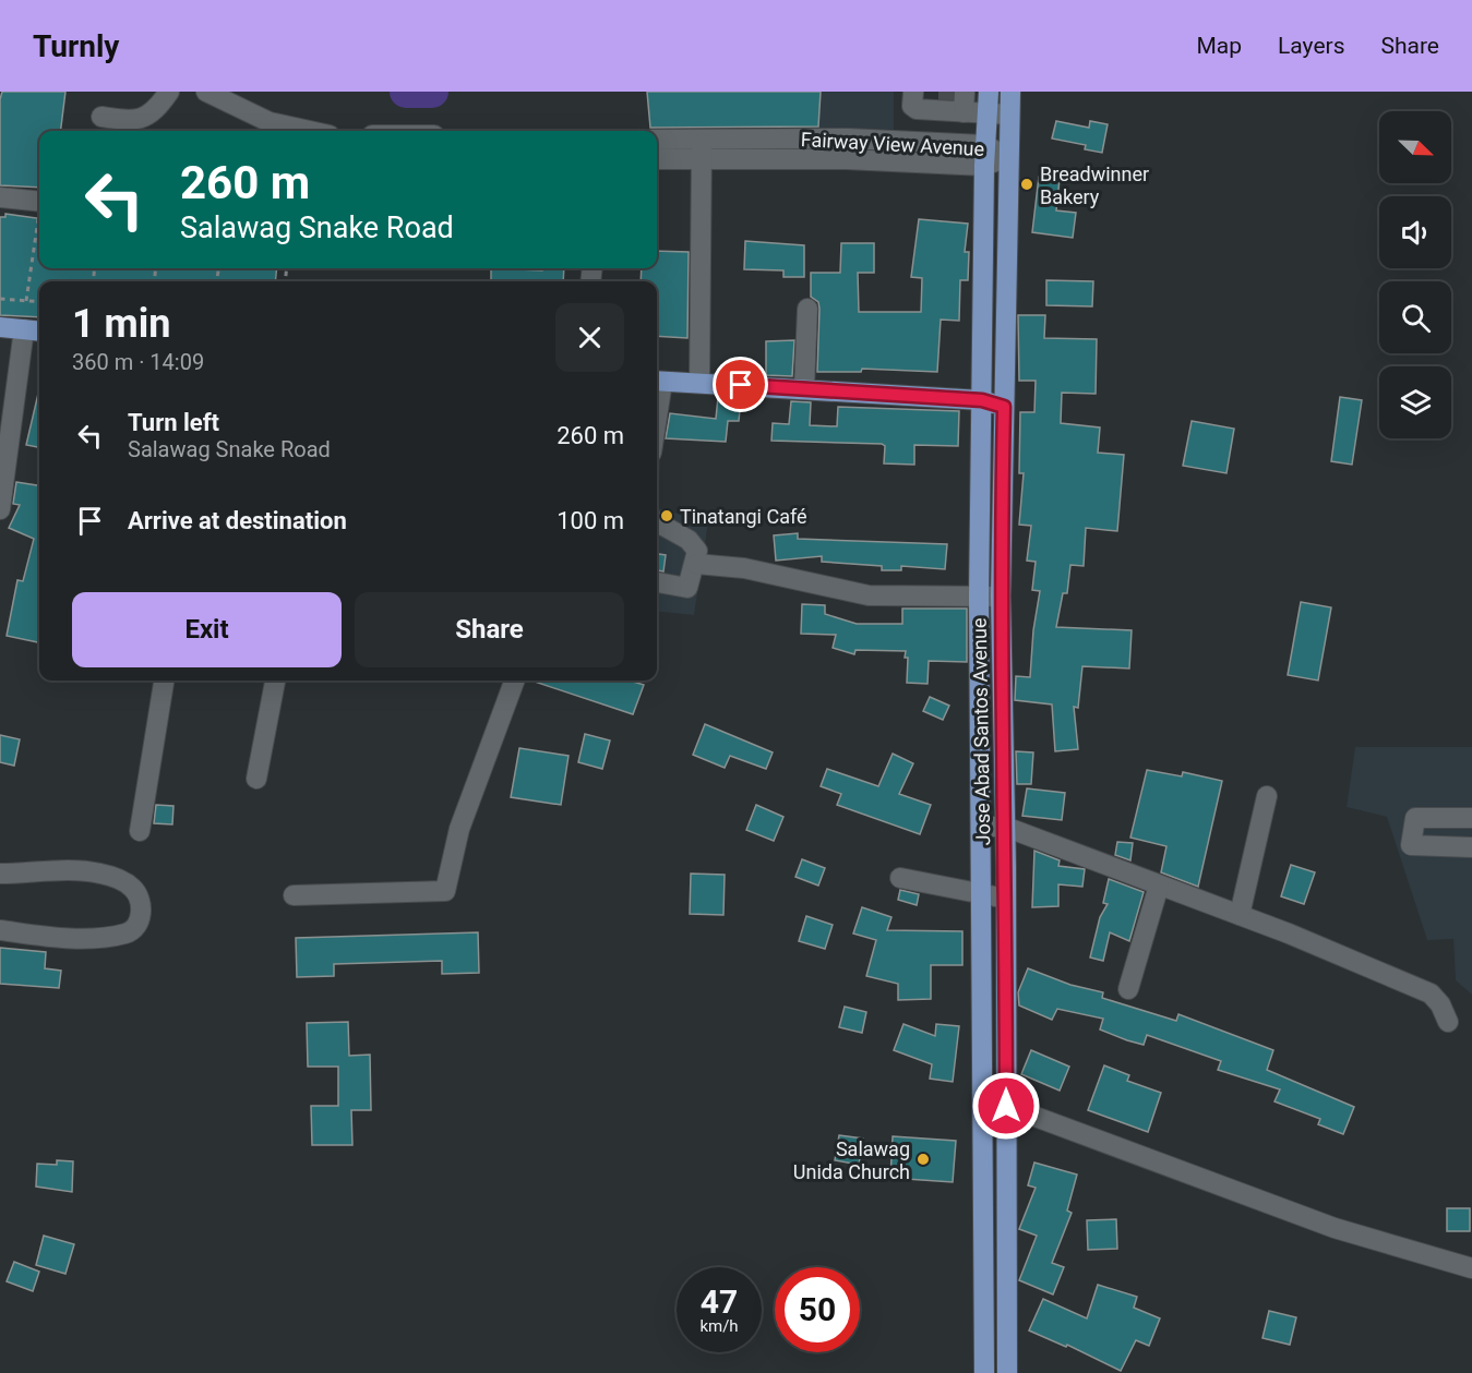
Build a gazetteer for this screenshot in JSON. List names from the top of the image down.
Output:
{
  "streets": {
    "main road": ["Jose Abad Santos Avenue"],
    "street": ["Fairway View Avenue"]
  },
  "crossings": [
    ["Fairway View Avenue", "Jose Abad Santos Avenue"]
  ],
  "places": ["Breadwinner Bakery", "Tinatangi Café", "Salawag Unida Church"],
  "north": "bottom right",
  "page": {
    "header": "Turnly",
    "nav": ["Map", "Layers", "Share"],
    "turn": ["260 m", "Salawag Snake Road"],
    "heading": ["1 min", "360 m · 14:09"],
    "list": [
      {
        "name": "Turn left",
        "note": "Salawag Snake Road",
        "value": "260 m"
      },
      {
        "name": "Arrive at destination",
        "value": "100 m"
      }
    ],
    "buttons": ["Exit", "Share"],
    "speed": "47 km/h",
    "limit": "50"
  }
}
